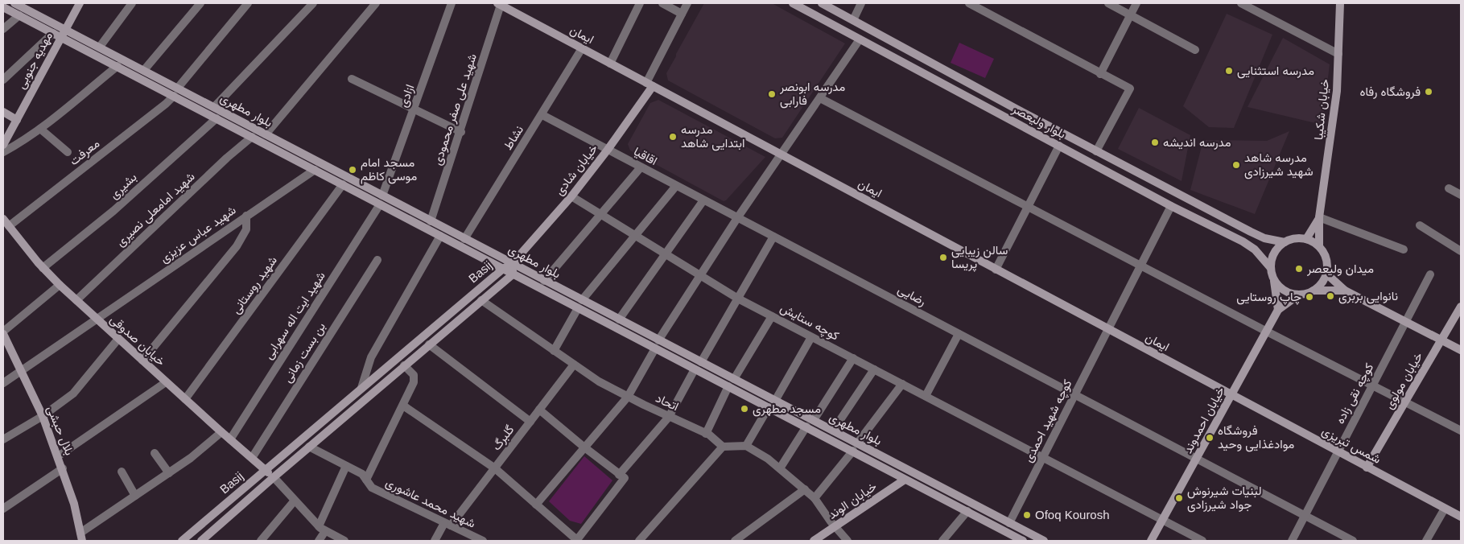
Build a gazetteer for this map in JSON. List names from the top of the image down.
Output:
{
  "streets": {
    "main road": [
      "ایمان",
      "مهدیه جنوبی",
      "خیابان شکیبا",
      "بلوار مطهری",
      "بلوار ولیعصر",
      "خیابان شادی",
      "Basij",
      "خیابان صدوقی",
      "خیابان مولوی",
      "خیابان احمدوند",
      "بلال حبشی",
      "شمس تبریزی",
      "خیابان الوند"
    ],
    "street": [
      "ازادی",
      "شهید علی صفر محمودی",
      "نشاط",
      "معرفت",
      "اقاقیا",
      "بشیری",
      "شهید امامعلی نصیری",
      "شهید عباس عزیزی",
      "شهید روستانی",
      "رضایی",
      "شهید ایت اله سهرابی",
      "کوچه ستایش",
      "بن بست زمانی",
      "کوچه نقی زاده",
      "اتحاد",
      "کوچه شهید احمدی",
      "گلبرگ",
      "شهید محمد عاشوری"
    ]
  },
  "crossings": [
    ["ایمان", "شهید علی صفر محمودی"],
    ["ایمان", "نشاط"],
    ["ایمان", "خیابان شادی"],
    ["ایمان", "خیابان احمدوند"],
    ["ایمان", "کوچه شهید احمدی"],
    ["ایمان", "شمس تبریزی"],
    ["مهدیه جنوبی", "بلوار مطهری"],
    ["ازادی", "بلوار مطهری"],
    ["شهید علی صفر محمودی", "بلوار مطهری"],
    ["بلوار مطهری", "نشاط"],
    ["بلوار مطهری", "معرفت"],
    ["بلوار مطهری", "خیابان شادی"],
    ["بلوار مطهری", "بشیری"],
    ["بلوار مطهری", "شهید امامعلی نصیری"],
    ["بلوار مطهری", "شهید عباس عزیزی"],
    ["بلوار مطهری", "Basij"],
    ["بلوار مطهری", "شهید روستانی"],
    ["بلوار مطهری", "شهید ایت اله سهرابی"],
    ["بلوار مطهری", "کوچه شهید احمدی"],
    ["بلوار مطهری", "خیابان الوند"],
    ["بلوار ولیعصر", "کوچه شهید احمدی"],
    ["نشاط", "اقاقیا"],
    ["معرفت", "خیابان صدوقی"],
    ["اقاقیا", "خیابان شادی"],
    ["اقاقیا", "رضایی"],
    ["خیابان شادی", "Basij"],
    ["خیابان شادی", "کوچه ستایش"],
    ["بشیری", "خیابان صدوقی"],
    ["شهید امامعلی نصیری", "خیابان صدوقی"],
    ["شهید عباس عزیزی", "خیابان صدوقی"],
    ["شهید عباس عزیزی", "بلال حبشی"],
    ["Basij", "خیابان صدوقی"],
    ["Basij", "اتحاد"],
    ["Basij", "شهید محمد عاشوری"],
    ["شهید روستانی", "خیابان صدوقی"],
    ["رضایی", "کوچه نقی زاده"],
    ["رضایی", "خیابان احمدوند"],
    ["رضایی", "کوچه شهید احمدی"],
    ["شهید ایت اله سهرابی", "خیابان صدوقی"],
    ["کوچه ستایش", "خیابان احمدوند"],
    ["کوچه ستایش", "کوچه شهید احمدی"],
    ["خیابان صدوقی", "بن بست زمانی"],
    ["خیابان مولوی", "شمس تبریزی"],
    ["کوچه نقی زاده", "شمس تبریزی"],
    ["اتحاد", "گلبرگ"],
    ["خیابان احمدوند", "شمس تبریزی"],
    ["گلبرگ", "شهید محمد عاشوری"]
  ],
  "places": [
    "مدرسه استثنایی",
    "فروشگاه رفاه",
    "مدرسه ابونصر فارابی",
    "مدرسه ابتدایی شاهد",
    "مدرسه اندیشه",
    "مدرسه شاهد شهید شیرزادی",
    "مسجد امام موسی کاظم",
    "سالن زیبایی پریسا",
    "میدان ولیعصر",
    "نانوایی بربری",
    "چاپ روستایی",
    "مسجد مطهری",
    "فروشگاه موادغذایی وحید",
    "لبنیات شیرنوش جواد شیرزادی",
    "Ofoq Kourosh"
  ]
}
